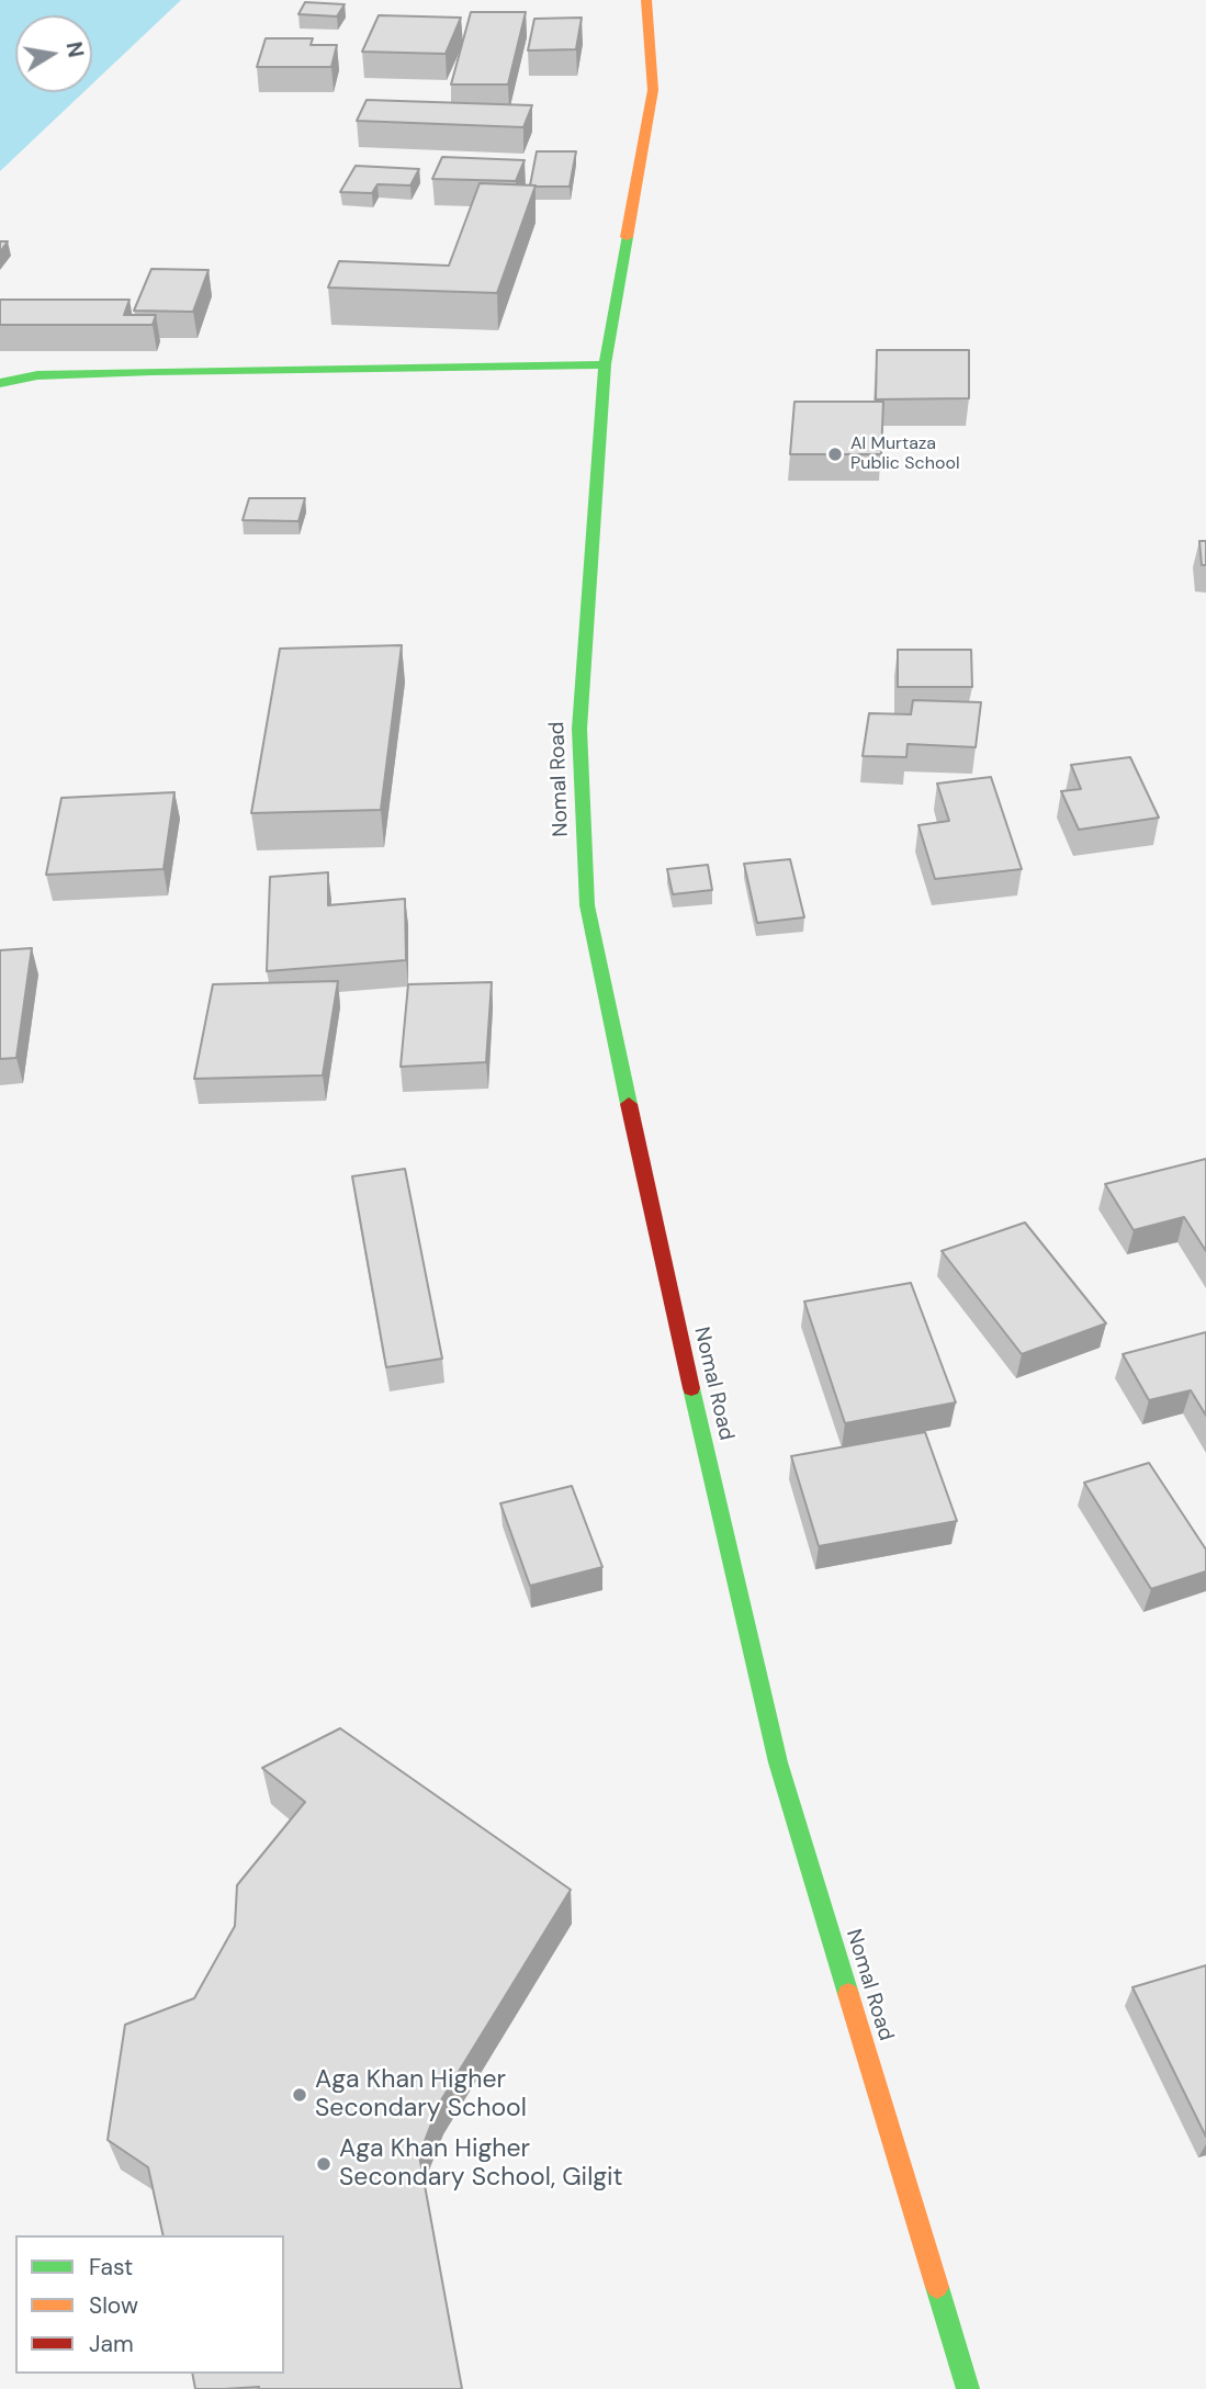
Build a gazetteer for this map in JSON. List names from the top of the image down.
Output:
{
  "streets": {
    "main road": ["Nomal Road"]
  },
  "places": ["Al Murtaza Public School", "Aga Khan Higher Secondary School", "Aga Khan Higher Secondary School, Gilgit"],
  "legend": ["Fast", "Slow", "Jam"],
  "north": "right"
}
